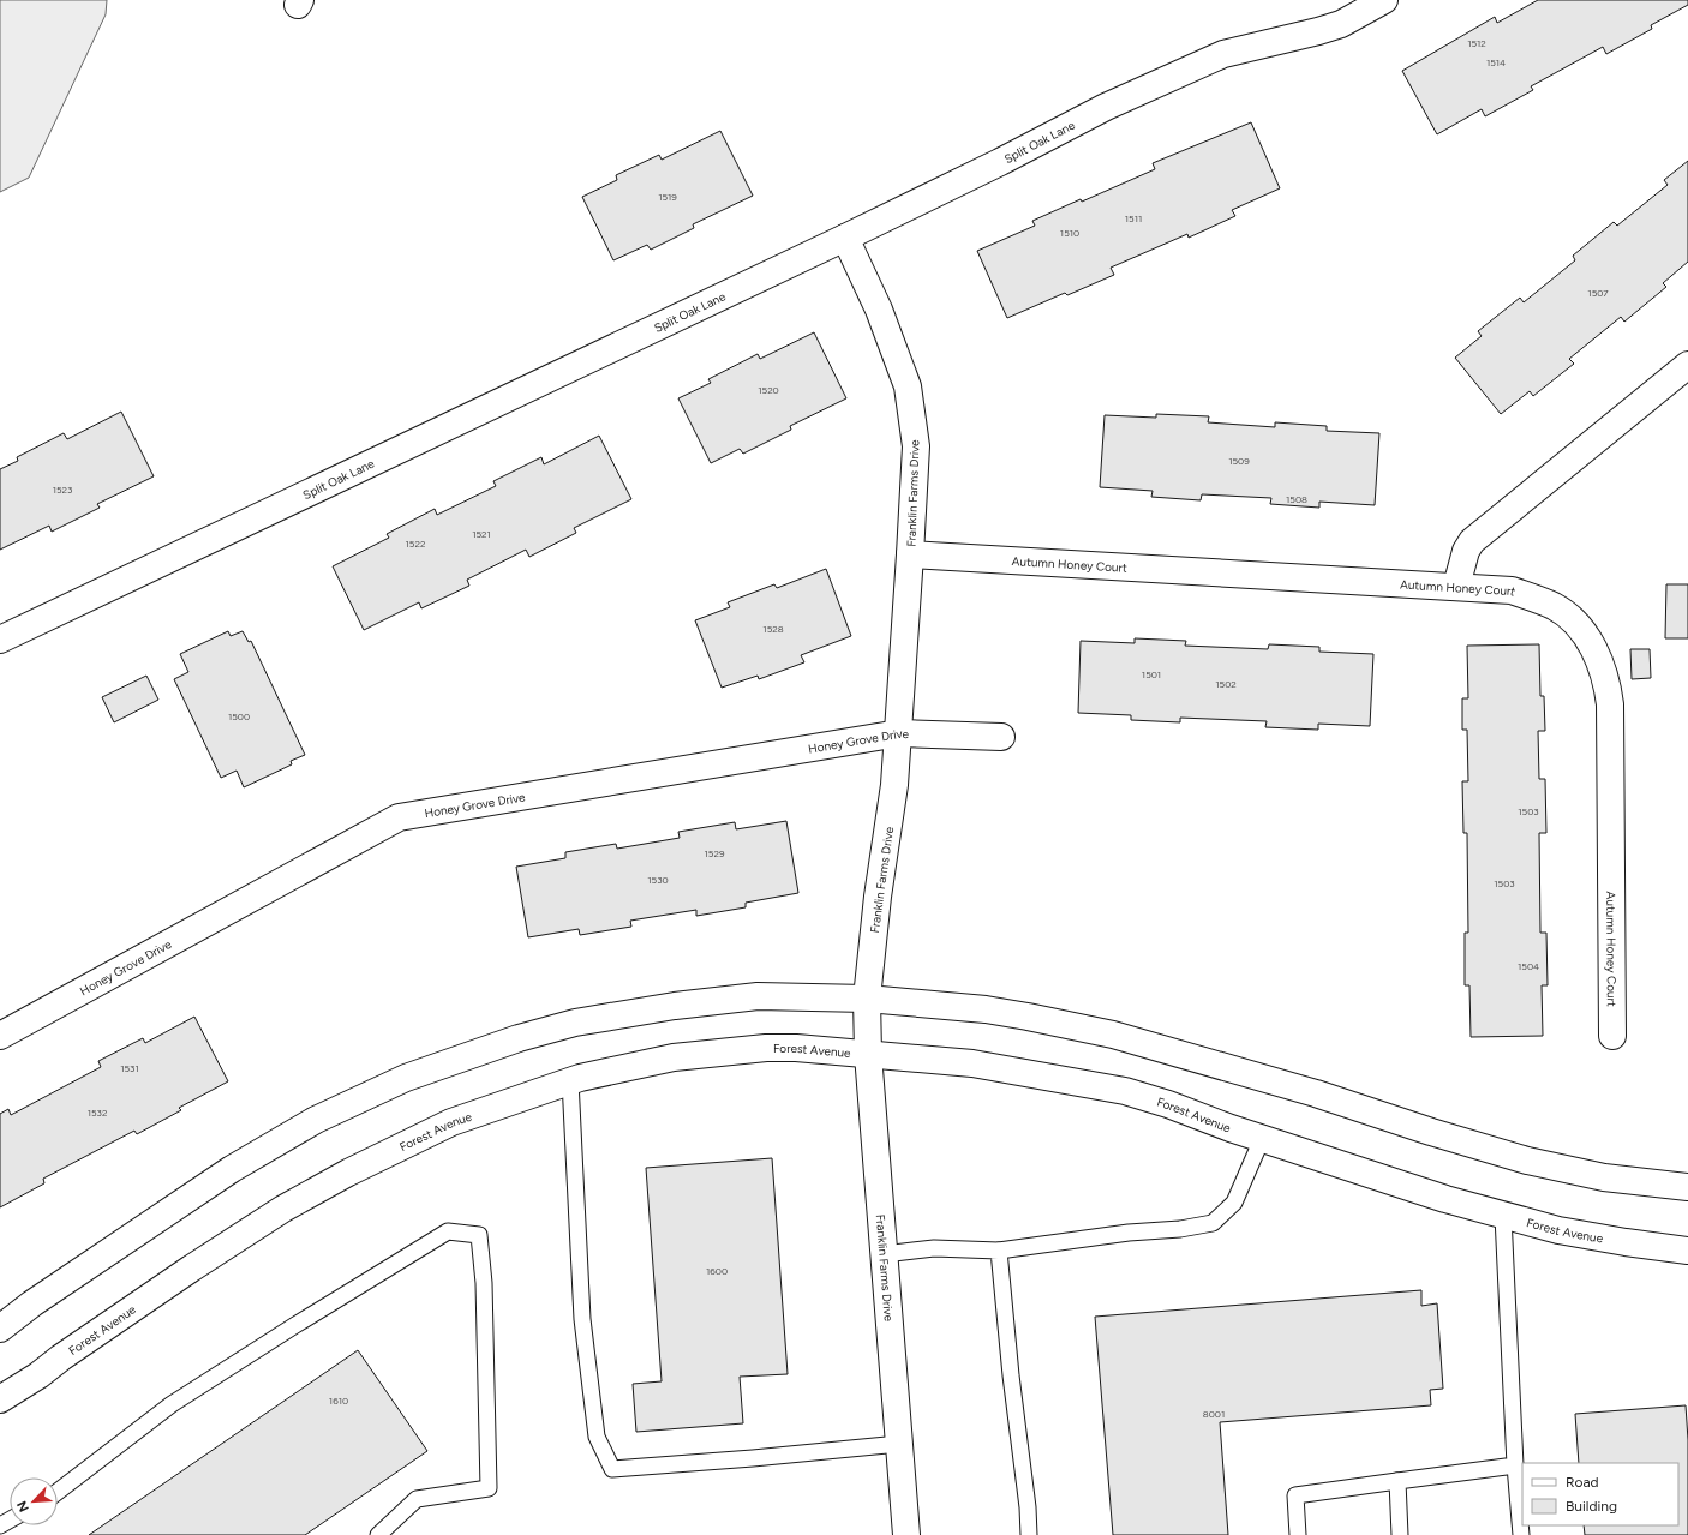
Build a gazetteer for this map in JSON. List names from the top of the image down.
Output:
{
  "streets": {
    "street": [
      "Split Oak Lane",
      "Franklin Farms Drive",
      "Autumn Honey Court",
      "Honey Grove Drive",
      "Forest Avenue"
    ]
  },
  "crossings": [
    ["Split Oak Lane", "Franklin Farms Drive"],
    ["Franklin Farms Drive", "Autumn Honey Court"],
    ["Franklin Farms Drive", "Honey Grove Drive"],
    ["Franklin Farms Drive", "Forest Avenue"]
  ],
  "house_numbers": [
    "1512",
    "1514",
    "1519",
    "1511",
    "1510",
    "1507",
    "1520",
    "1509",
    "1523",
    "1508",
    "1521",
    "1522",
    "1528",
    "1501",
    "1502",
    "1500",
    "1503",
    "1529",
    "1530",
    "1503",
    "1504",
    "1531",
    "1532",
    "1600",
    "1610",
    "8001"
  ],
  "legend": ["Road", "Building"],
  "north": "bottom left"
}
